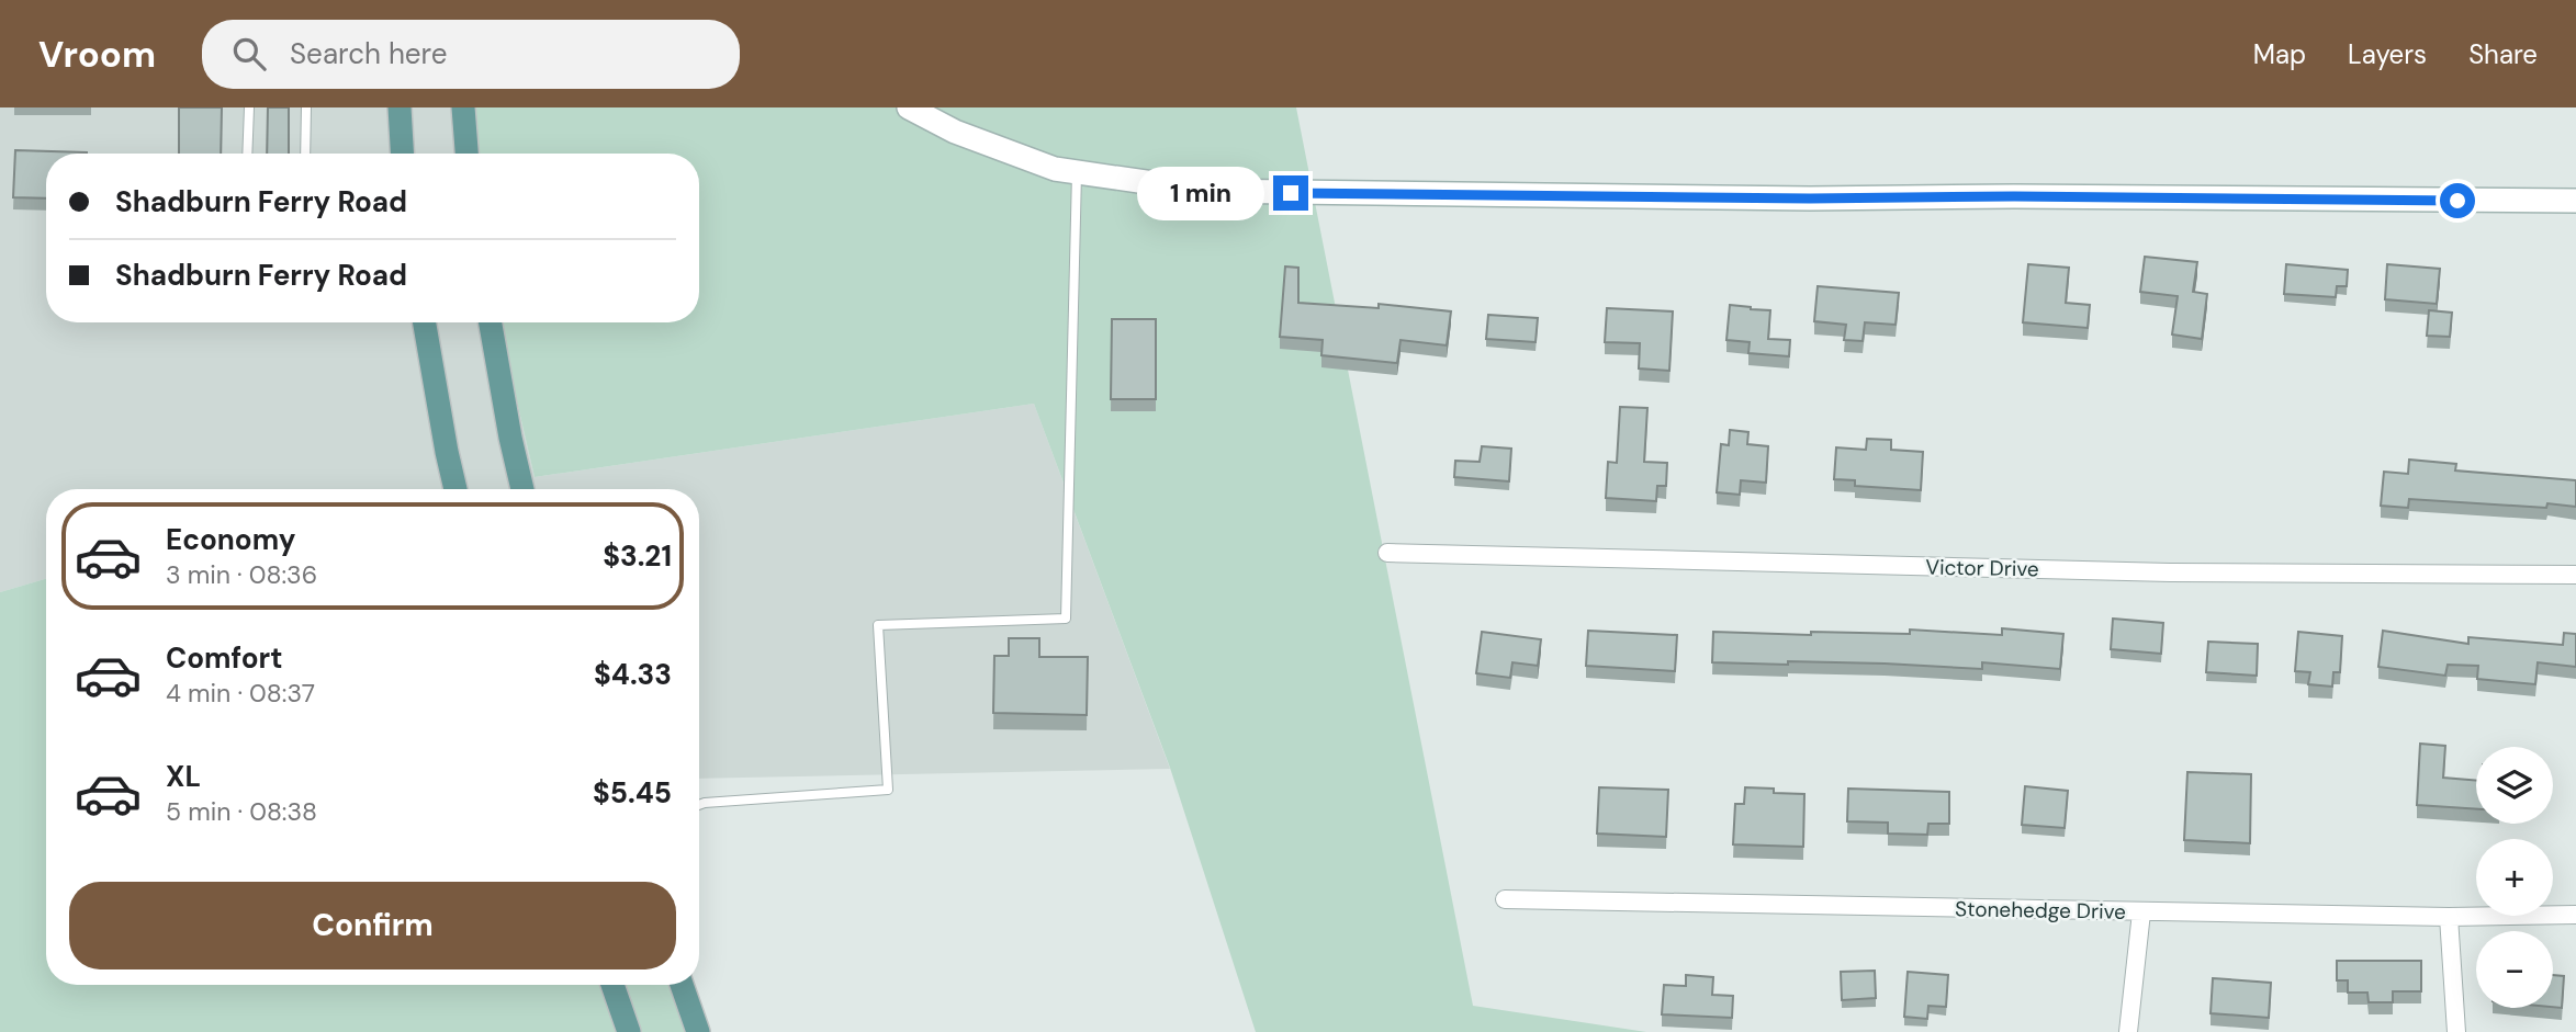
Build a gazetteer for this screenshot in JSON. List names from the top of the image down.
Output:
{
  "streets": {
    "street": ["Victor Drive", "Stonehedge Drive"]
  },
  "page": {
    "header": "Vroom",
    "search": "Search here",
    "nav": ["Map", "Layers", "Share"],
    "banner": ["Shadburn Ferry Road", "Shadburn Ferry Road"],
    "bubble": "1 min",
    "list": [
      {
        "name": "Economy",
        "note": "3 min · 08:36",
        "value": "$3.21"
      },
      {
        "name": "Comfort",
        "note": "4 min · 08:37",
        "value": "$4.33"
      },
      {
        "name": "XL",
        "note": "5 min · 08:38",
        "value": "$5.45"
      }
    ],
    "map_buttons": ["+", "−"],
    "buttons": "Confirm"
  }
}
